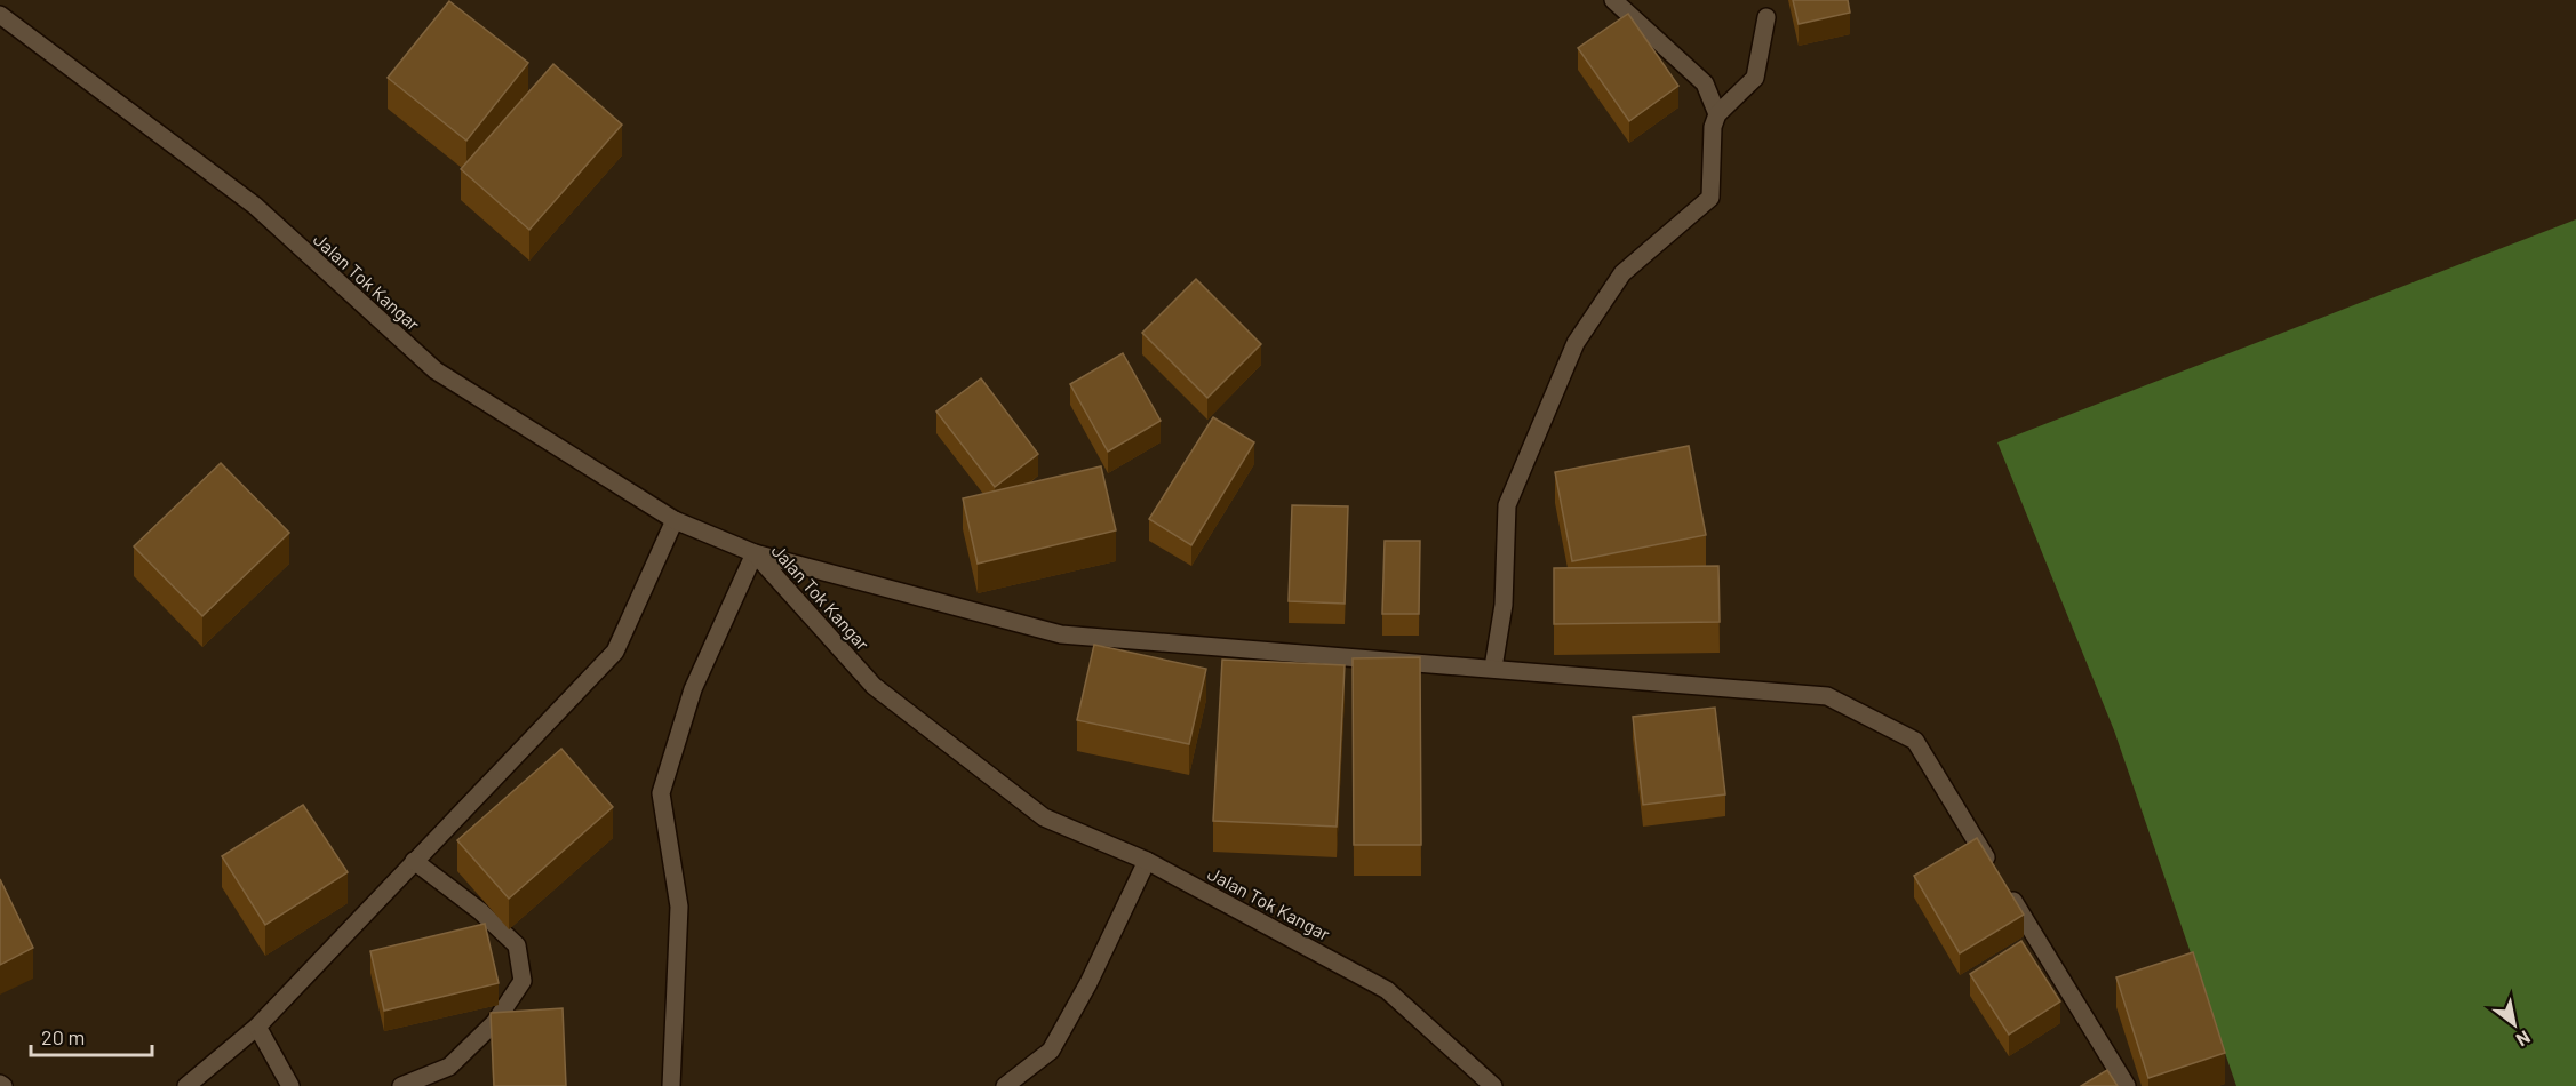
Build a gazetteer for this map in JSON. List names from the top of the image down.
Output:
{
  "streets": {
    "street": ["Jalan Tok Kangar"]
  },
  "scale_bar": "20 m",
  "north": "bottom right"
}
